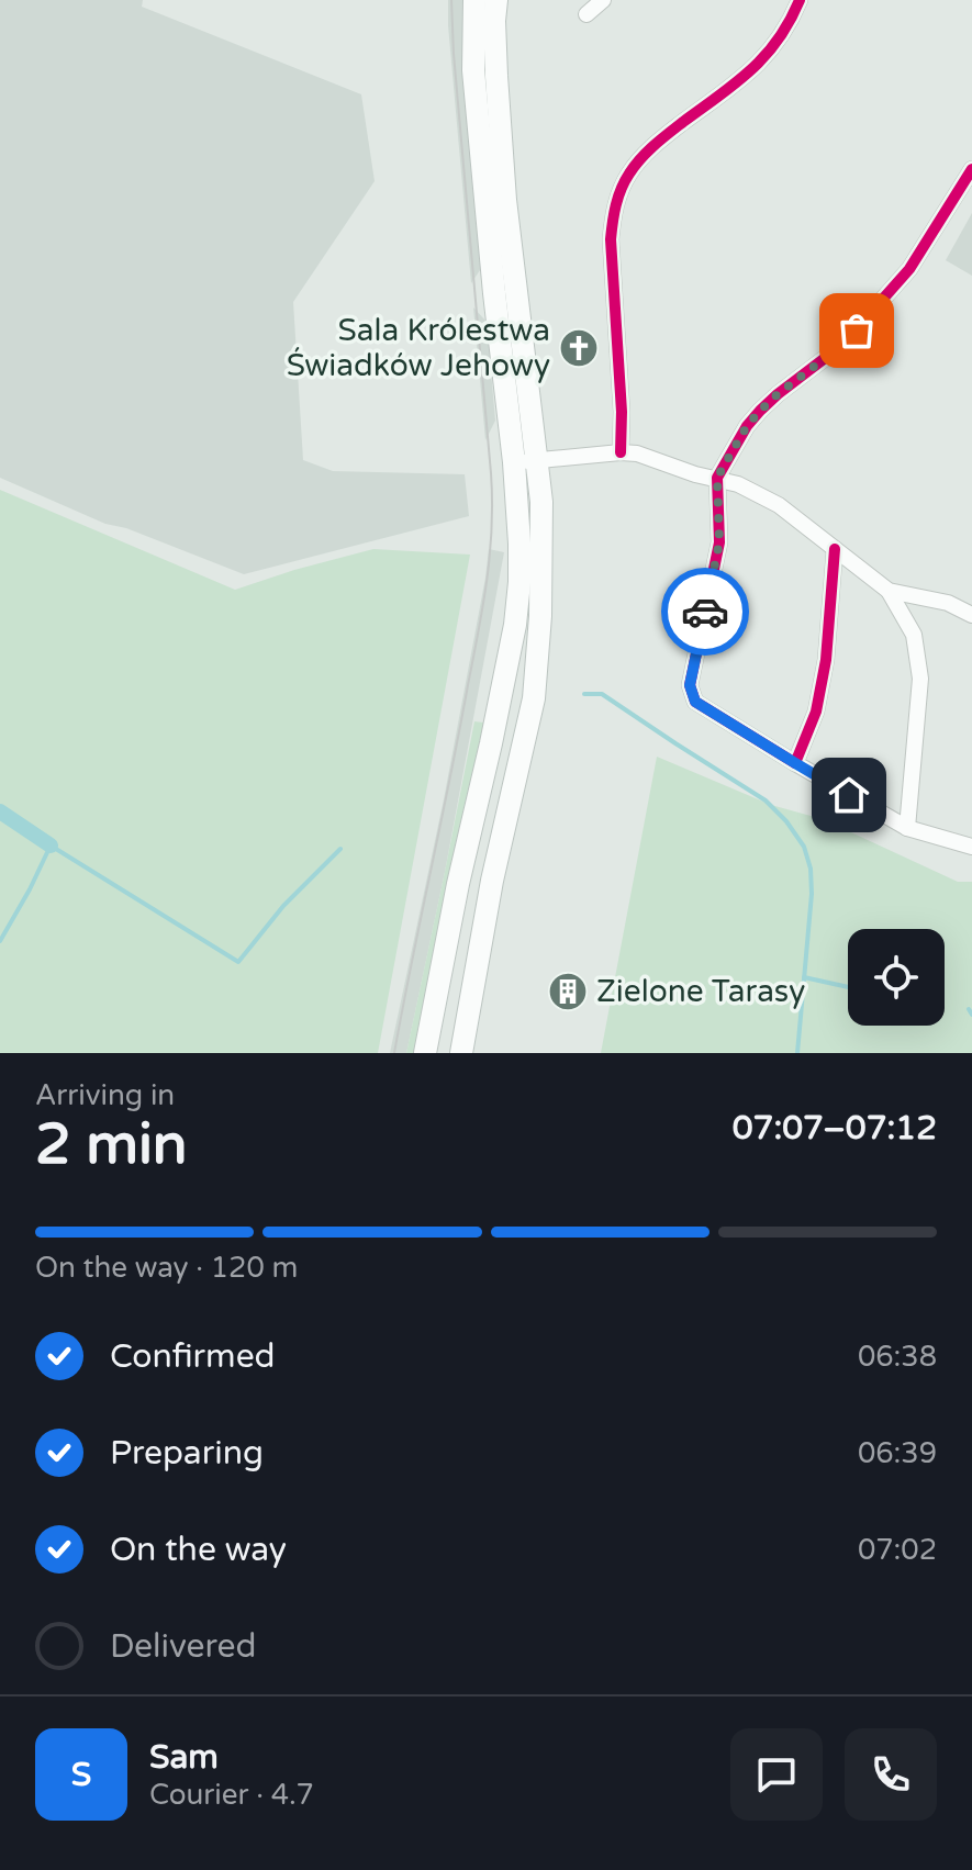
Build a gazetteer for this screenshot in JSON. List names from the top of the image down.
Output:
{
  "places": {
    "church": ["Sala Królestwa Świadków Jehowy"],
    "building": ["Zielone Tarasy"]
  },
  "page": {
    "heading": ["2 min", "Arriving in", "07:07–07:12"],
    "panel": ["Sam", "Courier · 4.7"],
    "bar": "On the way · 120 m",
    "list": [
      ["Confirmed", "06:38"],
      ["Preparing", "06:39"],
      ["On the way", "07:02"],
      "Delivered"
    ],
    "round": "S"
  }
}
